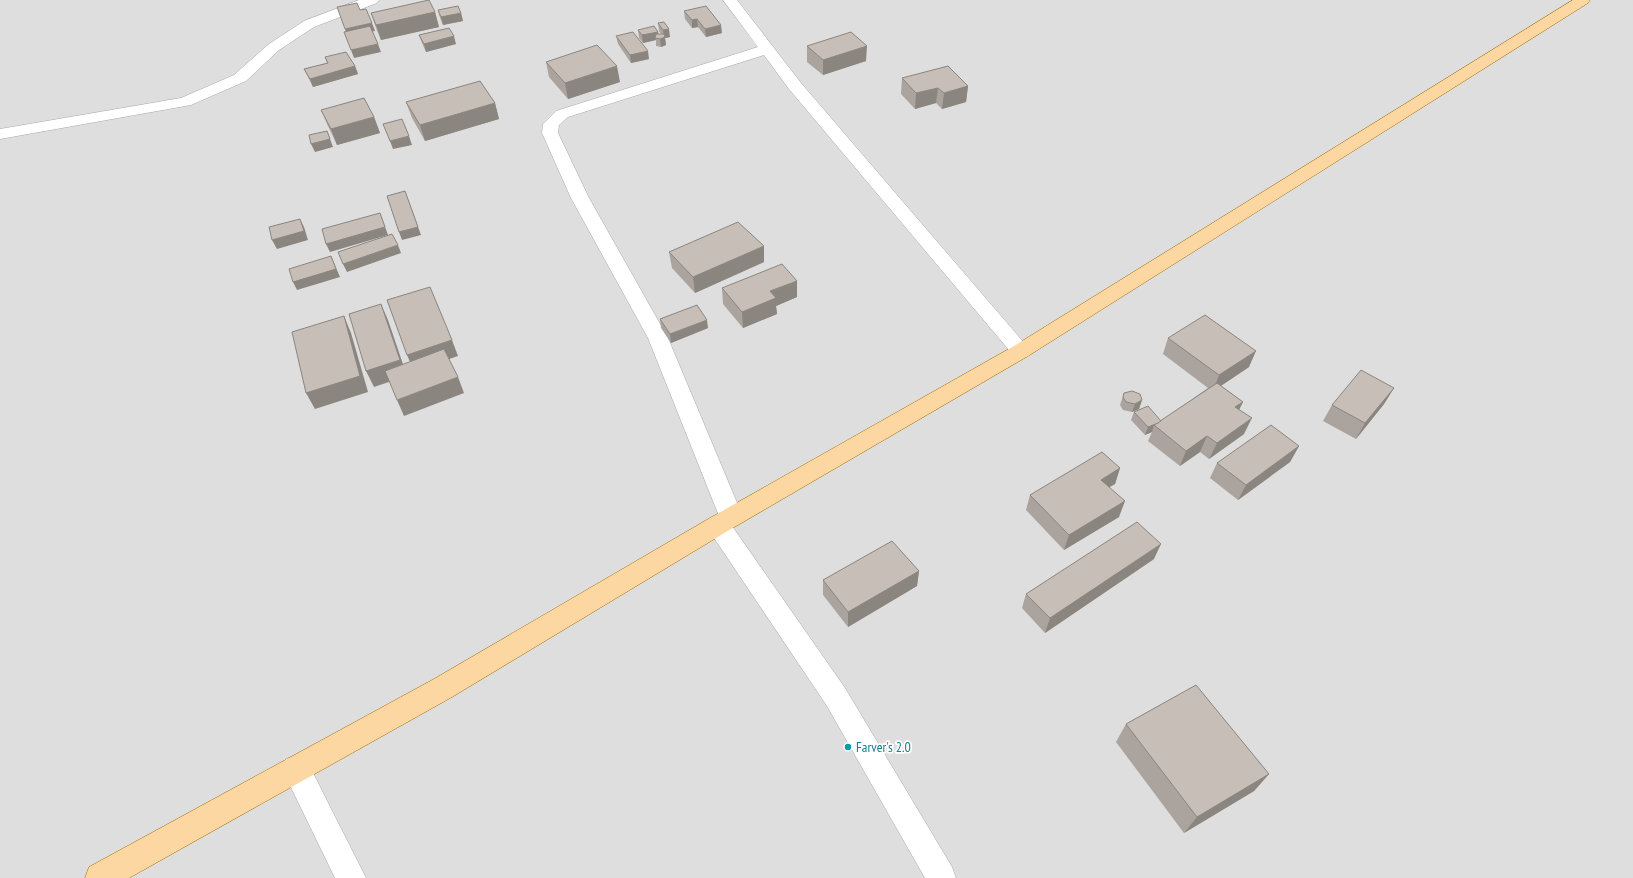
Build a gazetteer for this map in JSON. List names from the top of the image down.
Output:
{
  "places": ["Farver's 2.0"]
}
